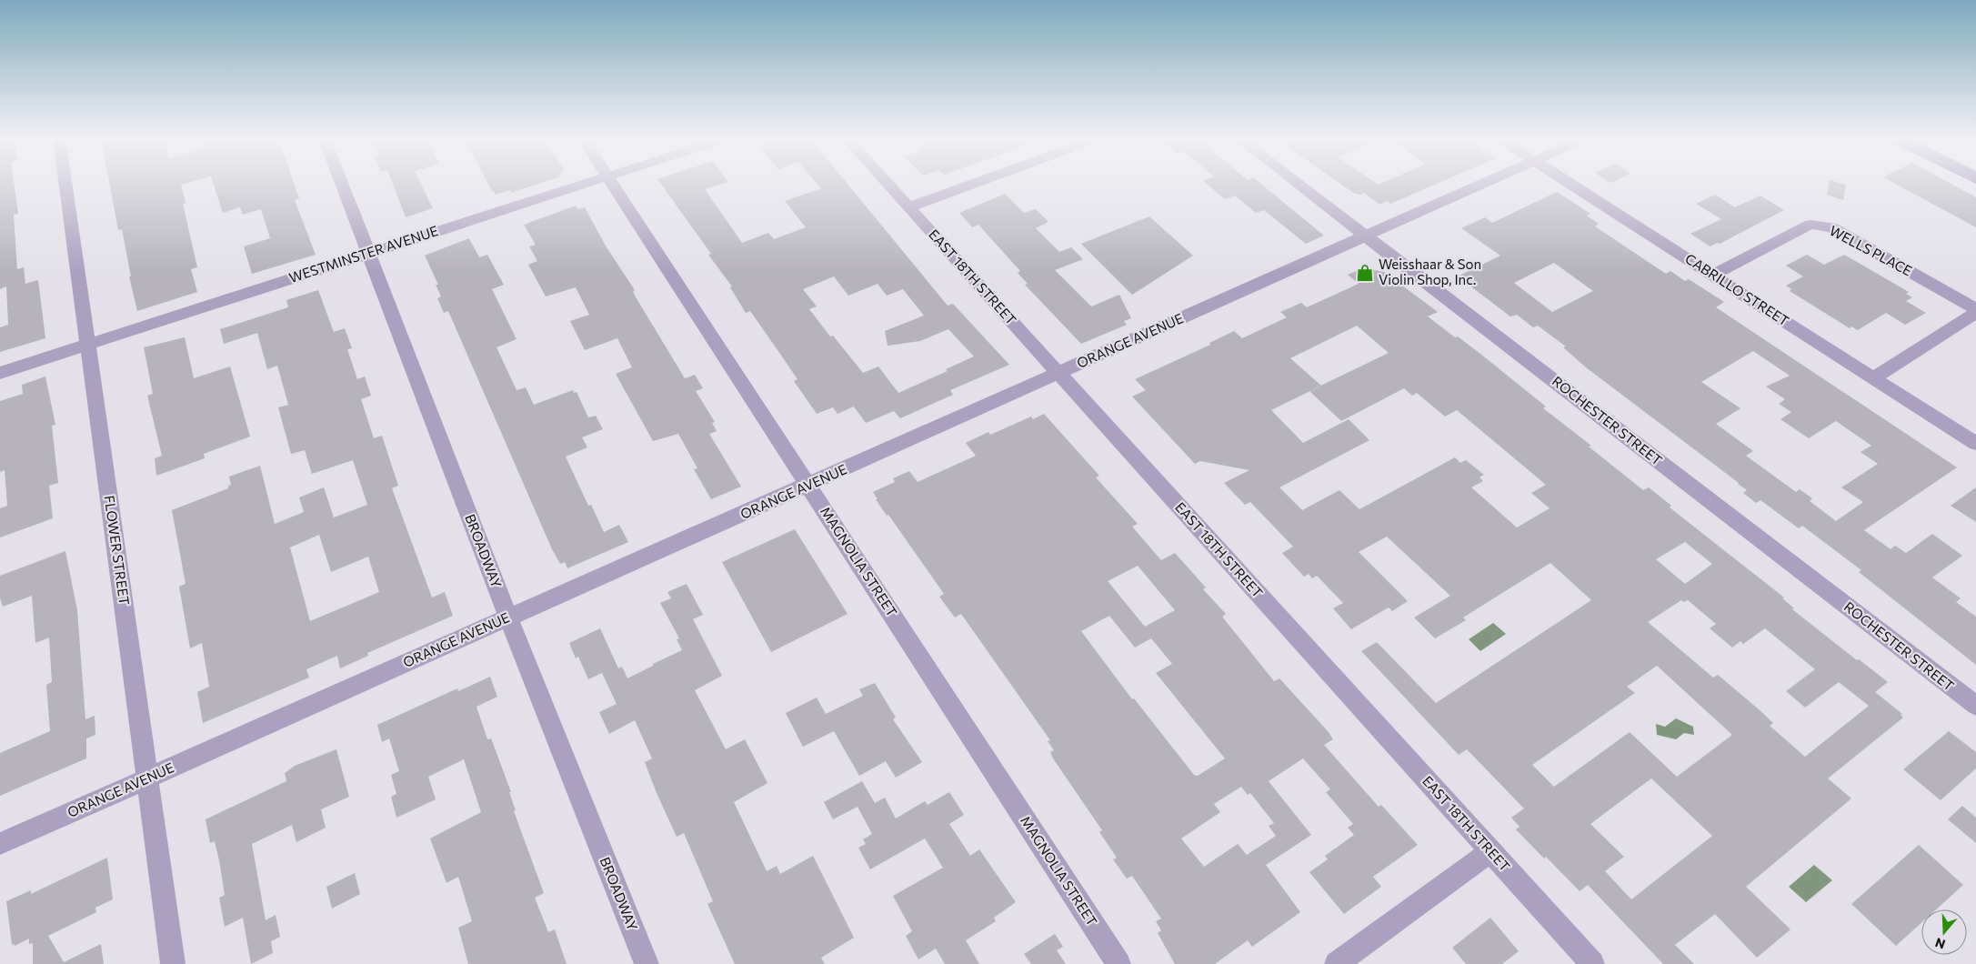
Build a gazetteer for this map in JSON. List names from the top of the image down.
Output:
{
  "streets": {
    "street": [
      "WELLS PLACE",
      "WESTMINSTER AVENUE",
      "EAST 18TH STREET",
      "CABRILLO STREET",
      "ORANGE AVENUE",
      "ROCHESTER STREET",
      "FLOWER STREET",
      "BROADWAY",
      "MAGNOLIA STREET"
    ]
  },
  "crossings": [
    ["WELLS PLACE", "CABRILLO STREET"],
    ["WESTMINSTER AVENUE", "FLOWER STREET"],
    ["WESTMINSTER AVENUE", "BROADWAY"],
    ["EAST 18TH STREET", "ORANGE AVENUE"],
    ["ORANGE AVENUE", "ROCHESTER STREET"],
    ["ORANGE AVENUE", "FLOWER STREET"],
    ["ORANGE AVENUE", "BROADWAY"],
    ["ORANGE AVENUE", "MAGNOLIA STREET"]
  ],
  "places": {
    "shop": ["Weisshaar & Son Violin Shop, Inc."]
  },
  "north": "bottom"
}
